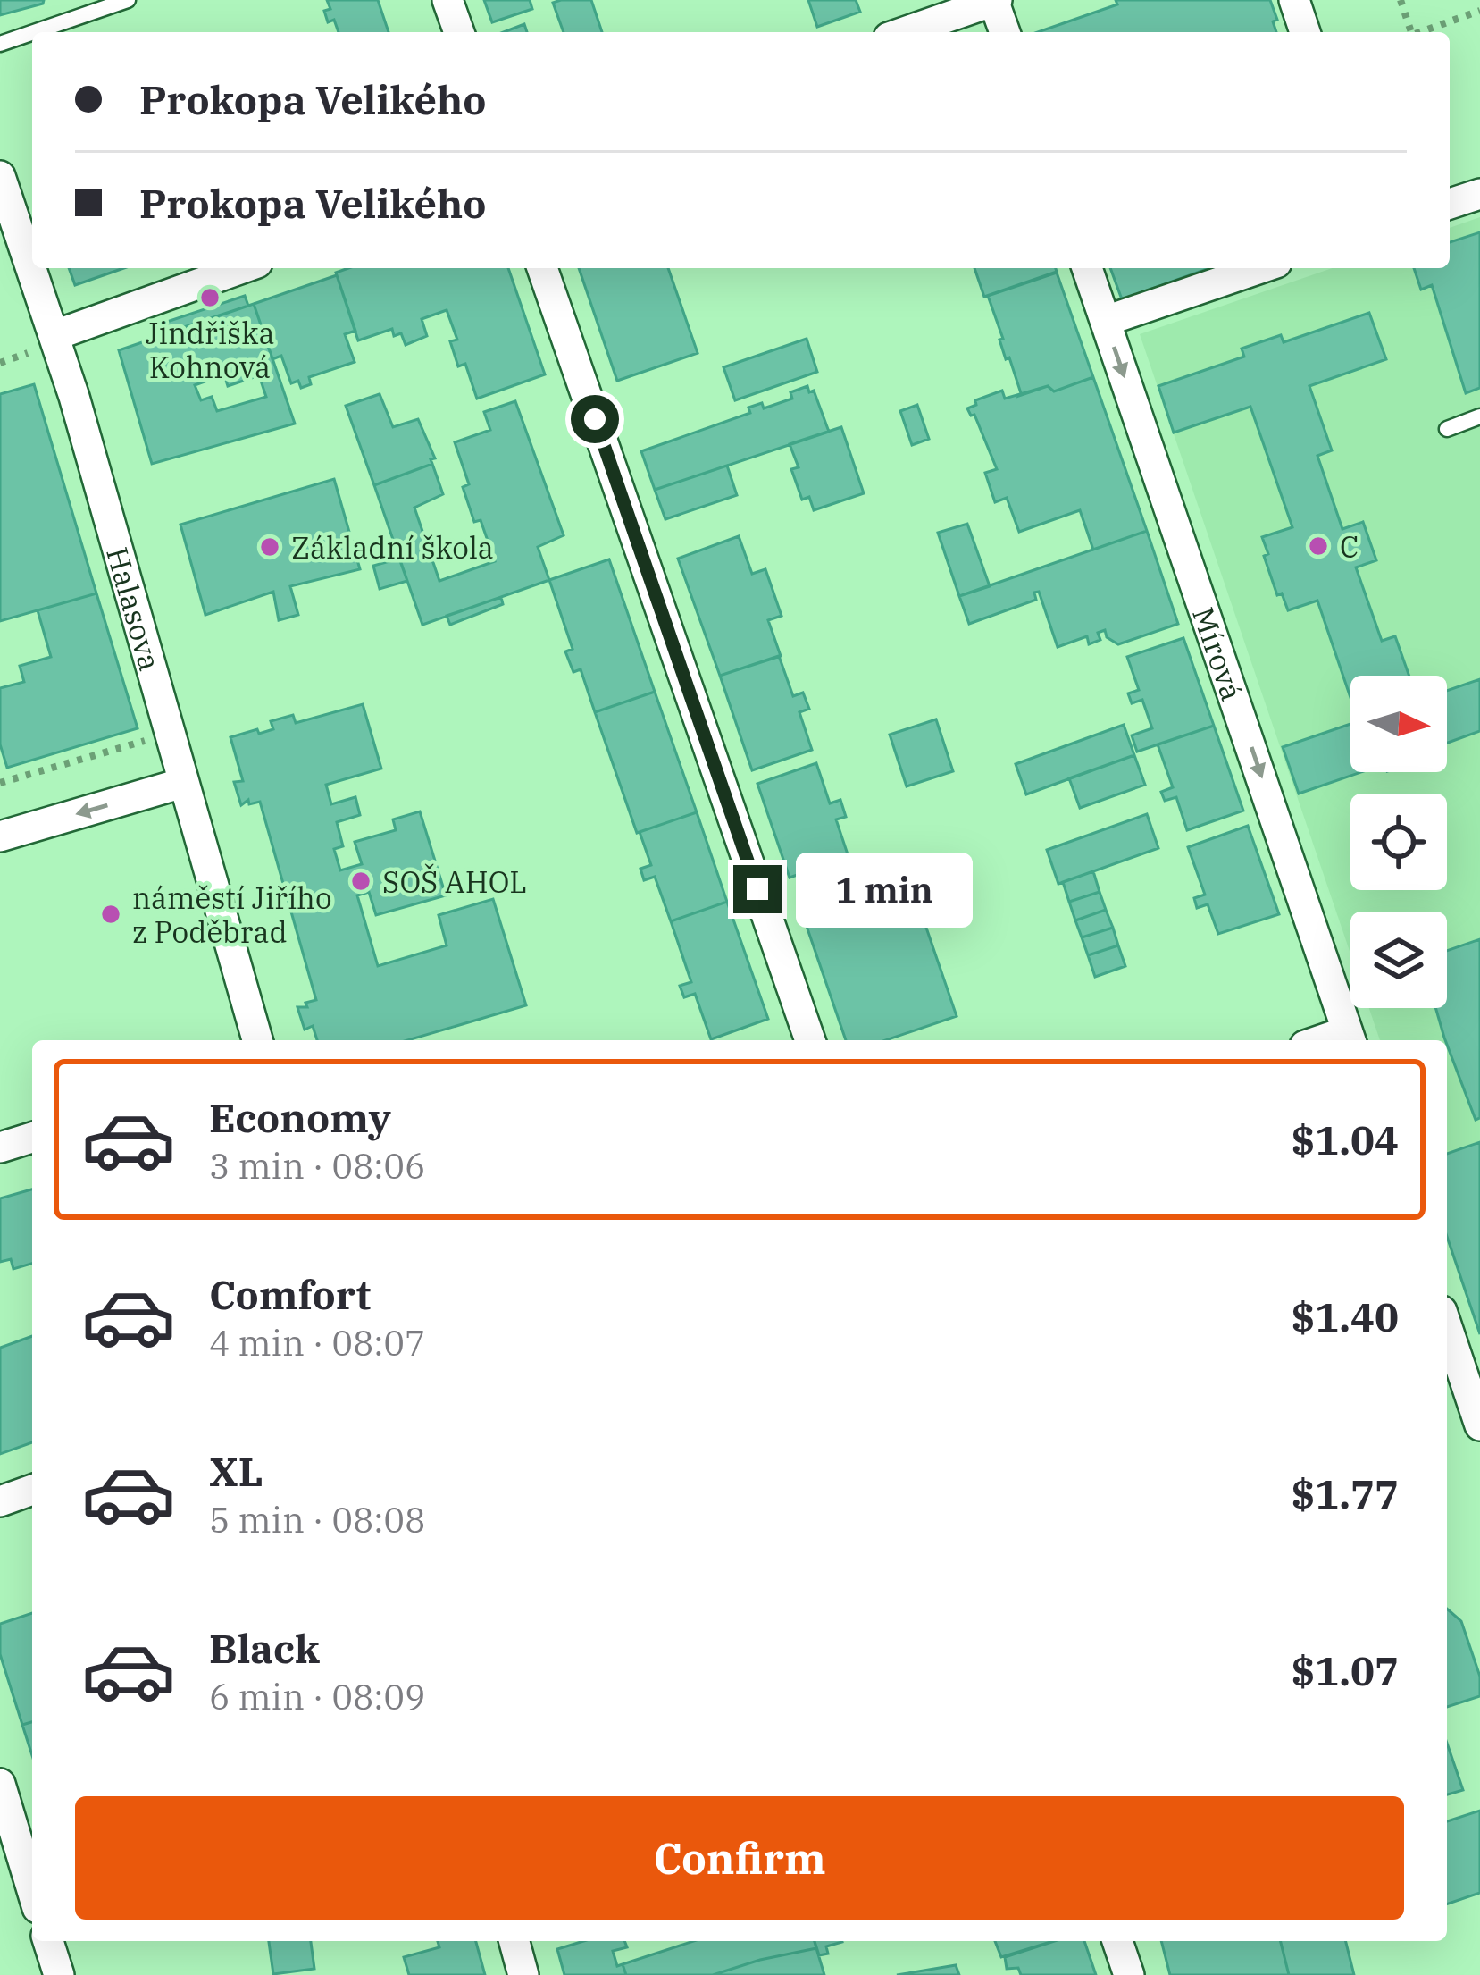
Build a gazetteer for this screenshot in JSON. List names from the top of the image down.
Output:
{
  "streets": {
    "street": ["Halasova", "Mírová"]
  },
  "one_way": ["Mírová"],
  "places": [
    "Jindřiška Kohnová",
    "C",
    "Základní škola",
    "SOŠ AHOL",
    "náměstí Jiřího z Poděbrad"
  ],
  "north": "right",
  "page": {
    "banner": ["Prokopa Velikého", "Prokopa Velikého"],
    "bubble": "1 min",
    "list": [
      {
        "name": "Economy",
        "note": "3 min · 08:06",
        "value": "$1.04"
      },
      {
        "name": "Comfort",
        "note": "4 min · 08:07",
        "value": "$1.40"
      },
      {
        "name": "XL",
        "note": "5 min · 08:08",
        "value": "$1.77"
      },
      {
        "name": "Black",
        "note": "6 min · 08:09",
        "value": "$1.07"
      }
    ],
    "buttons": "Confirm"
  }
}
